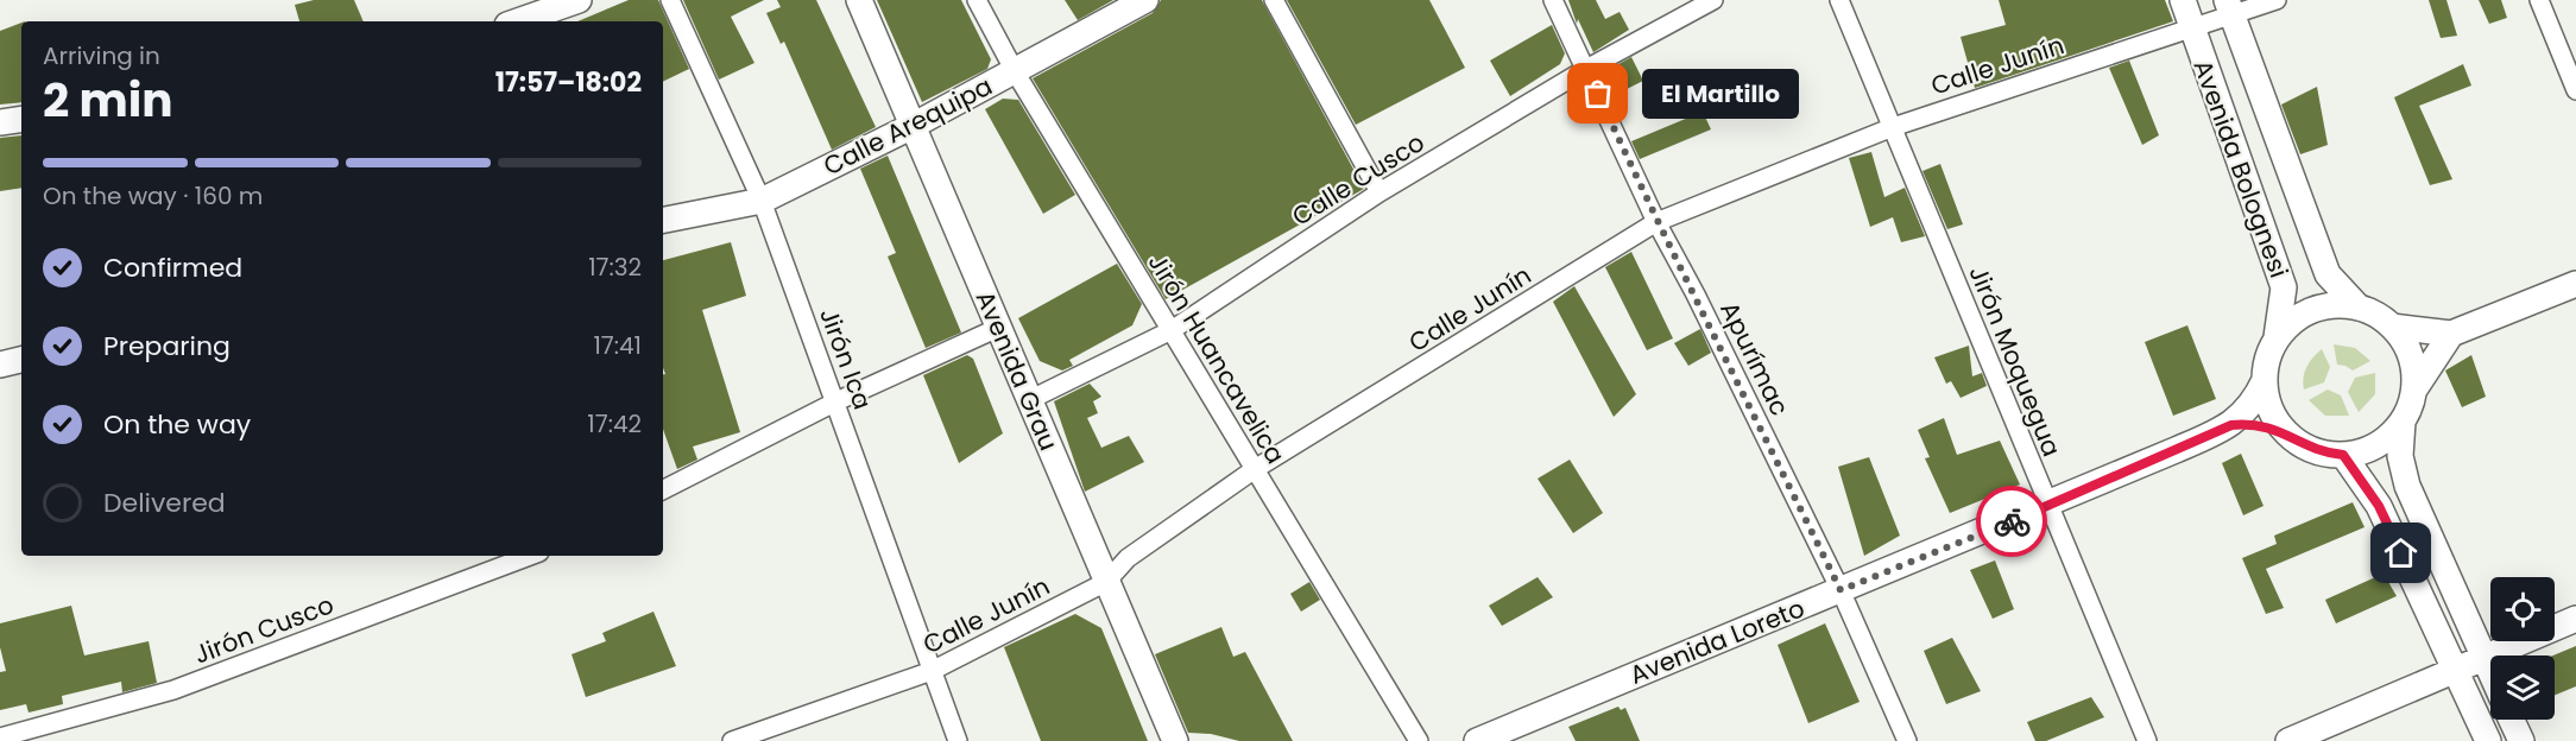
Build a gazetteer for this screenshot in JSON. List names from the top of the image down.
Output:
{
  "streets": {
    "main road": [
      "Calle Arequipa",
      "Avenida Bolognesi",
      "Avenida Grau",
      "Avenida Loreto"
    ],
    "street": [
      "Calle Junín",
      "Calle Cusco",
      "Jirón Ica",
      "Jirón Huancavelica",
      "Apurímac",
      "Jirón Moquegua",
      "Jirón Cusco"
    ]
  },
  "crossings": [
    ["Calle Junín", "Avenida Bolognesi"],
    ["Calle Junín", "Jirón Ica"],
    ["Calle Junín", "Jirón Huancavelica"],
    ["Calle Junín", "Apurímac"],
    ["Calle Junín", "Jirón Moquegua"],
    ["Calle Junín", "Avenida Grau"],
    ["Calle Arequipa", "Jirón Ica"],
    ["Calle Arequipa", "Jirón Huancavelica"],
    ["Calle Arequipa", "Avenida Grau"],
    ["Avenida Bolognesi", "Avenida Loreto"],
    ["Calle Cusco", "Jirón Huancavelica"],
    ["Calle Cusco", "Apurímac"],
    ["Calle Cusco", "Avenida Grau"],
    ["Apurímac", "Avenida Loreto"],
    ["Jirón Moquegua", "Avenida Loreto"]
  ],
  "places": ["El Martillo"],
  "page": {
    "heading": ["2 min", "Arriving in", "17:57–18:02"],
    "bubble": "El Martillo",
    "bar": "On the way · 160 m",
    "list": [
      ["Confirmed", "17:32"],
      ["Preparing", "17:41"],
      ["On the way", "17:42"],
      "Delivered"
    ]
  }
}
